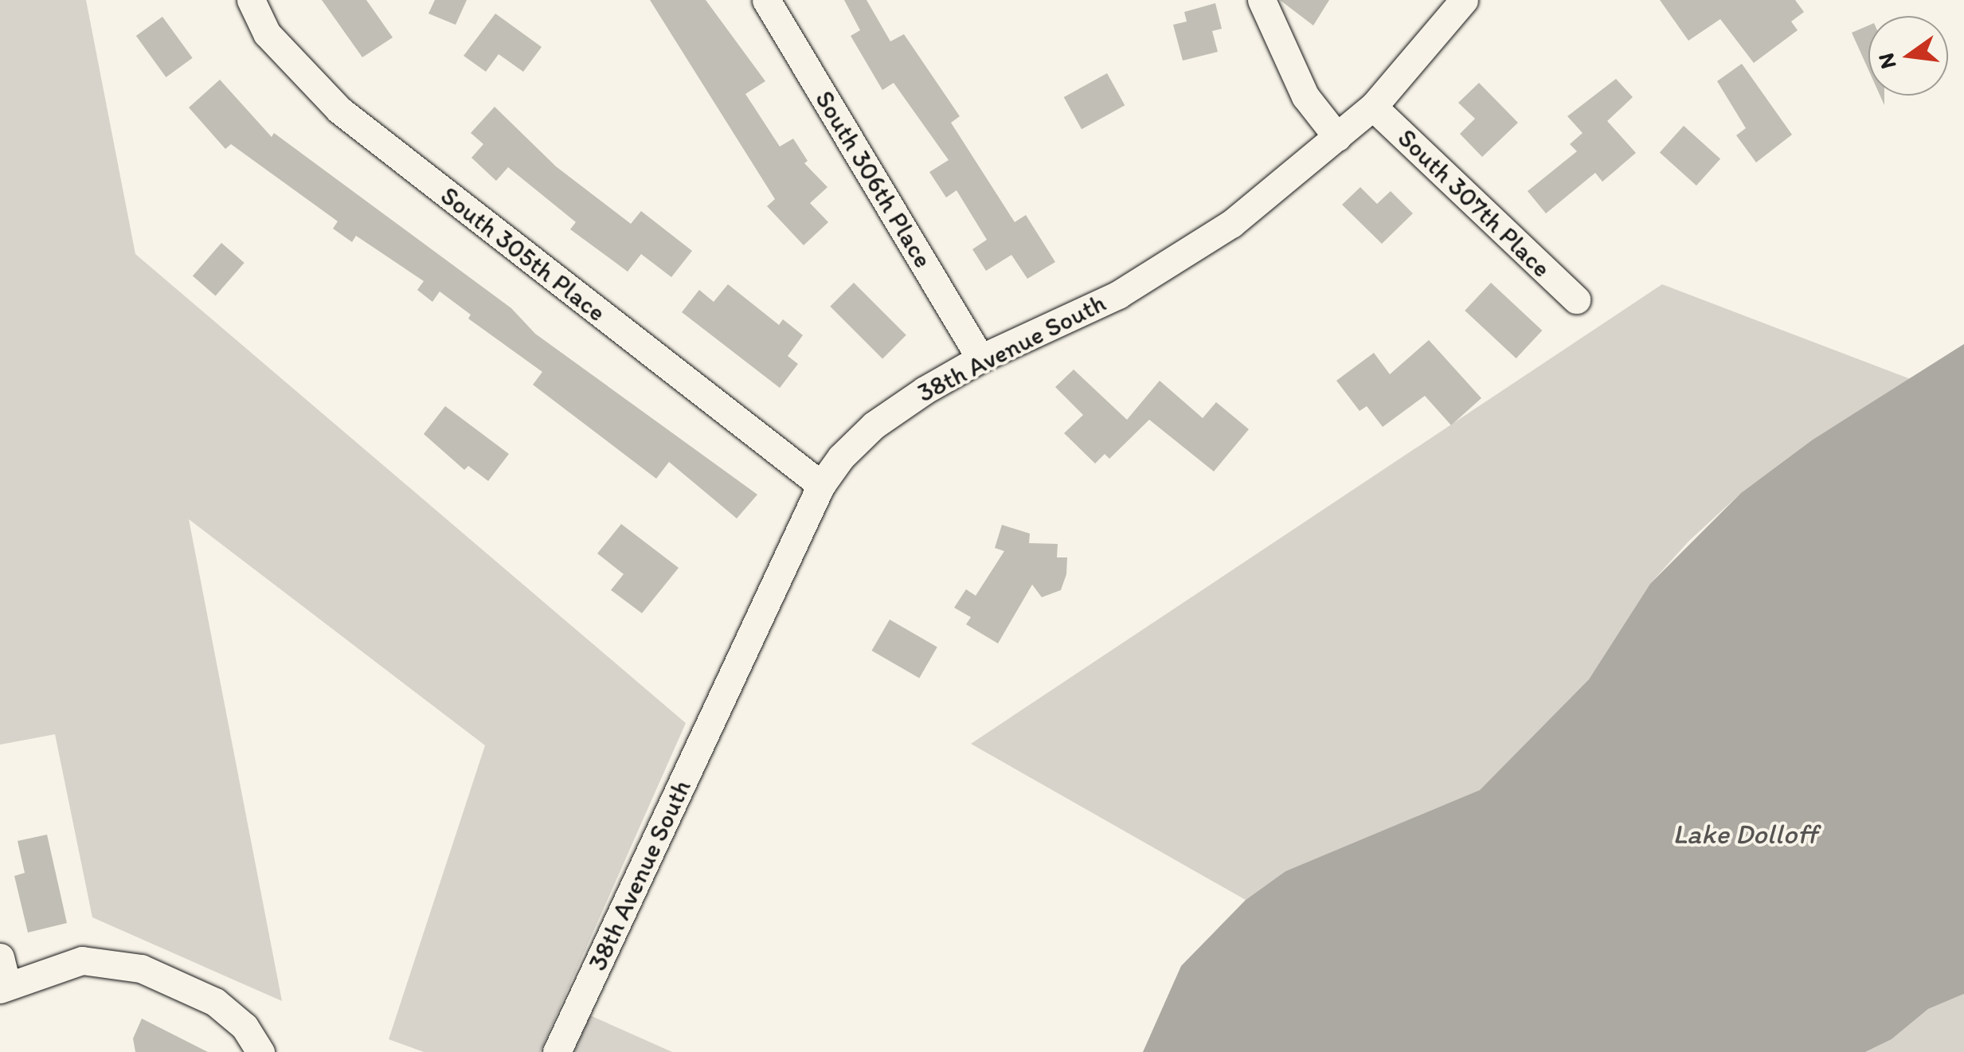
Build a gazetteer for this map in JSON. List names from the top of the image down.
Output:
{
  "streets": {
    "street": [
      "South 306th Place",
      "South 307th Place",
      "South 305th Place",
      "38th Avenue South"
    ]
  },
  "crossings": [
    ["South 306th Place", "38th Avenue South"],
    ["South 307th Place", "38th Avenue South"],
    ["South 305th Place", "38th Avenue South"]
  ],
  "water": ["Lake Dolloff"],
  "north": "left"
}
